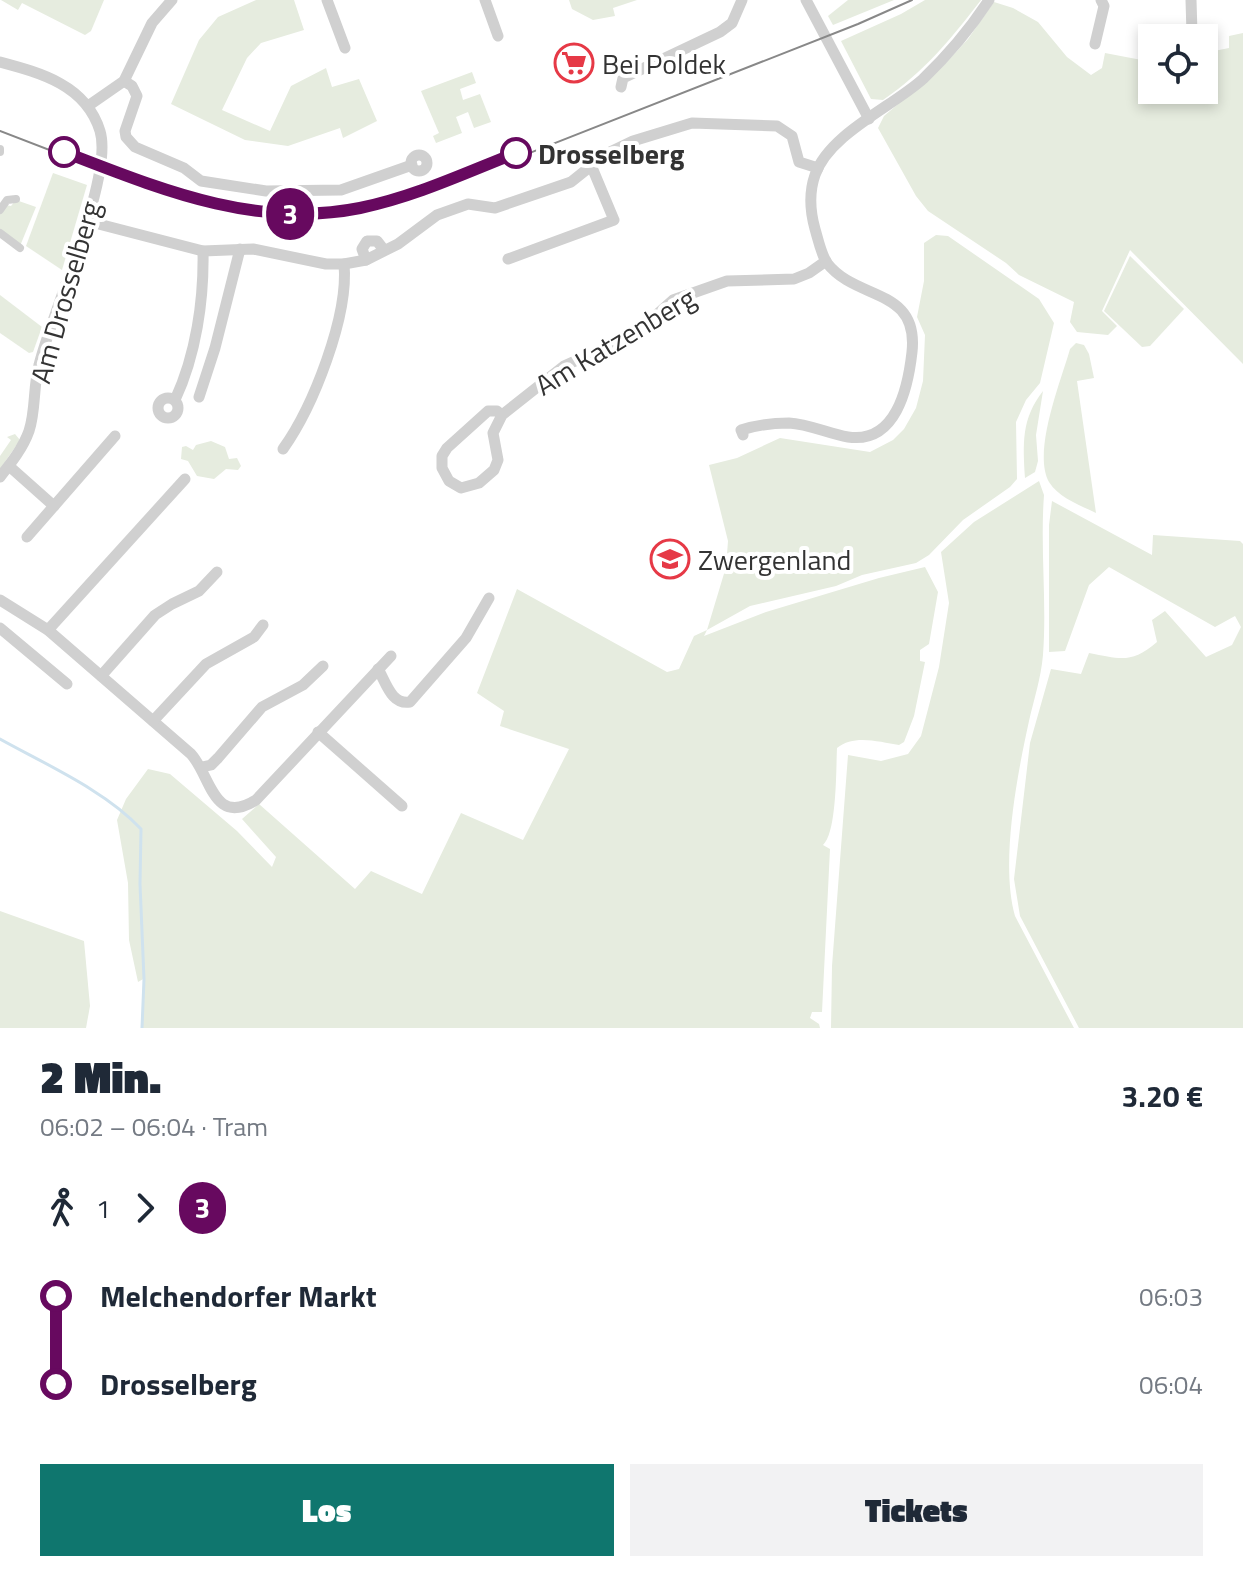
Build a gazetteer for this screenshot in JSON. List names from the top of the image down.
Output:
{
  "streets": {
    "street": ["Am Drosselberg", "Am Katzenberg"]
  },
  "places": {
    "supermarket": ["Bei Poldek"],
    "other": ["Drosselberg"],
    "school or university": ["Zwergenland"]
  },
  "lines": ["tram line 3"],
  "page": {
    "on_map": "3",
    "heading": ["2 Min.", "06:02 – 06:04 · Tram", "3.20 €"],
    "legs": ["1", "3"],
    "list": [
      {
        "name": "Melchendorfer Markt",
        "value": "06:03"
      },
      {
        "name": "Drosselberg",
        "value": "06:04"
      }
    ],
    "buttons": ["Los", "Tickets"]
  }
}
